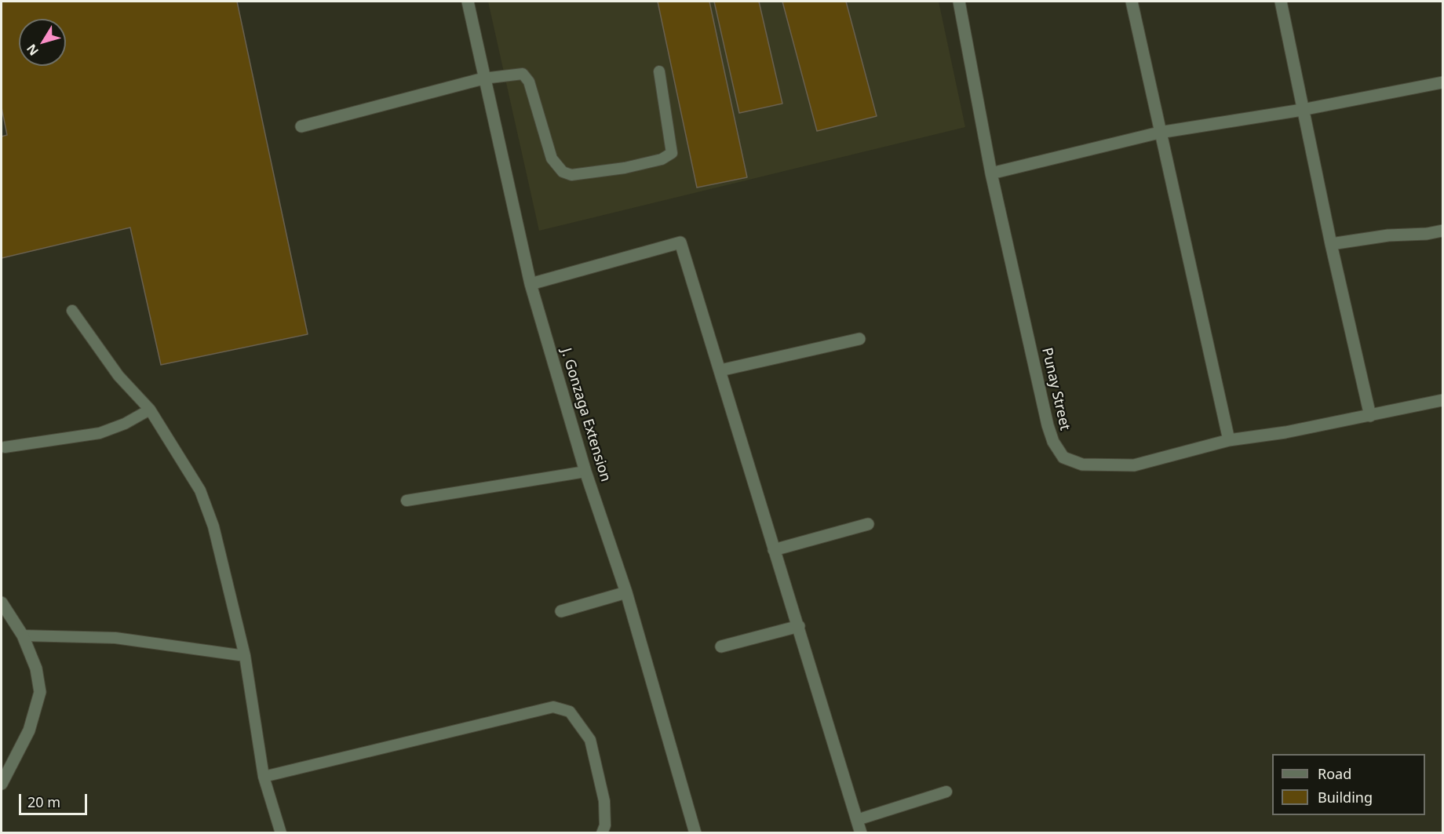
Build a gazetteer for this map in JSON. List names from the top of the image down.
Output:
{
  "streets": {
    "street": ["Punay Street", "J. Gonzaga Extension"]
  },
  "legend": ["Road", "Building"],
  "scale_bar": "20 m",
  "north": "bottom left"
}
